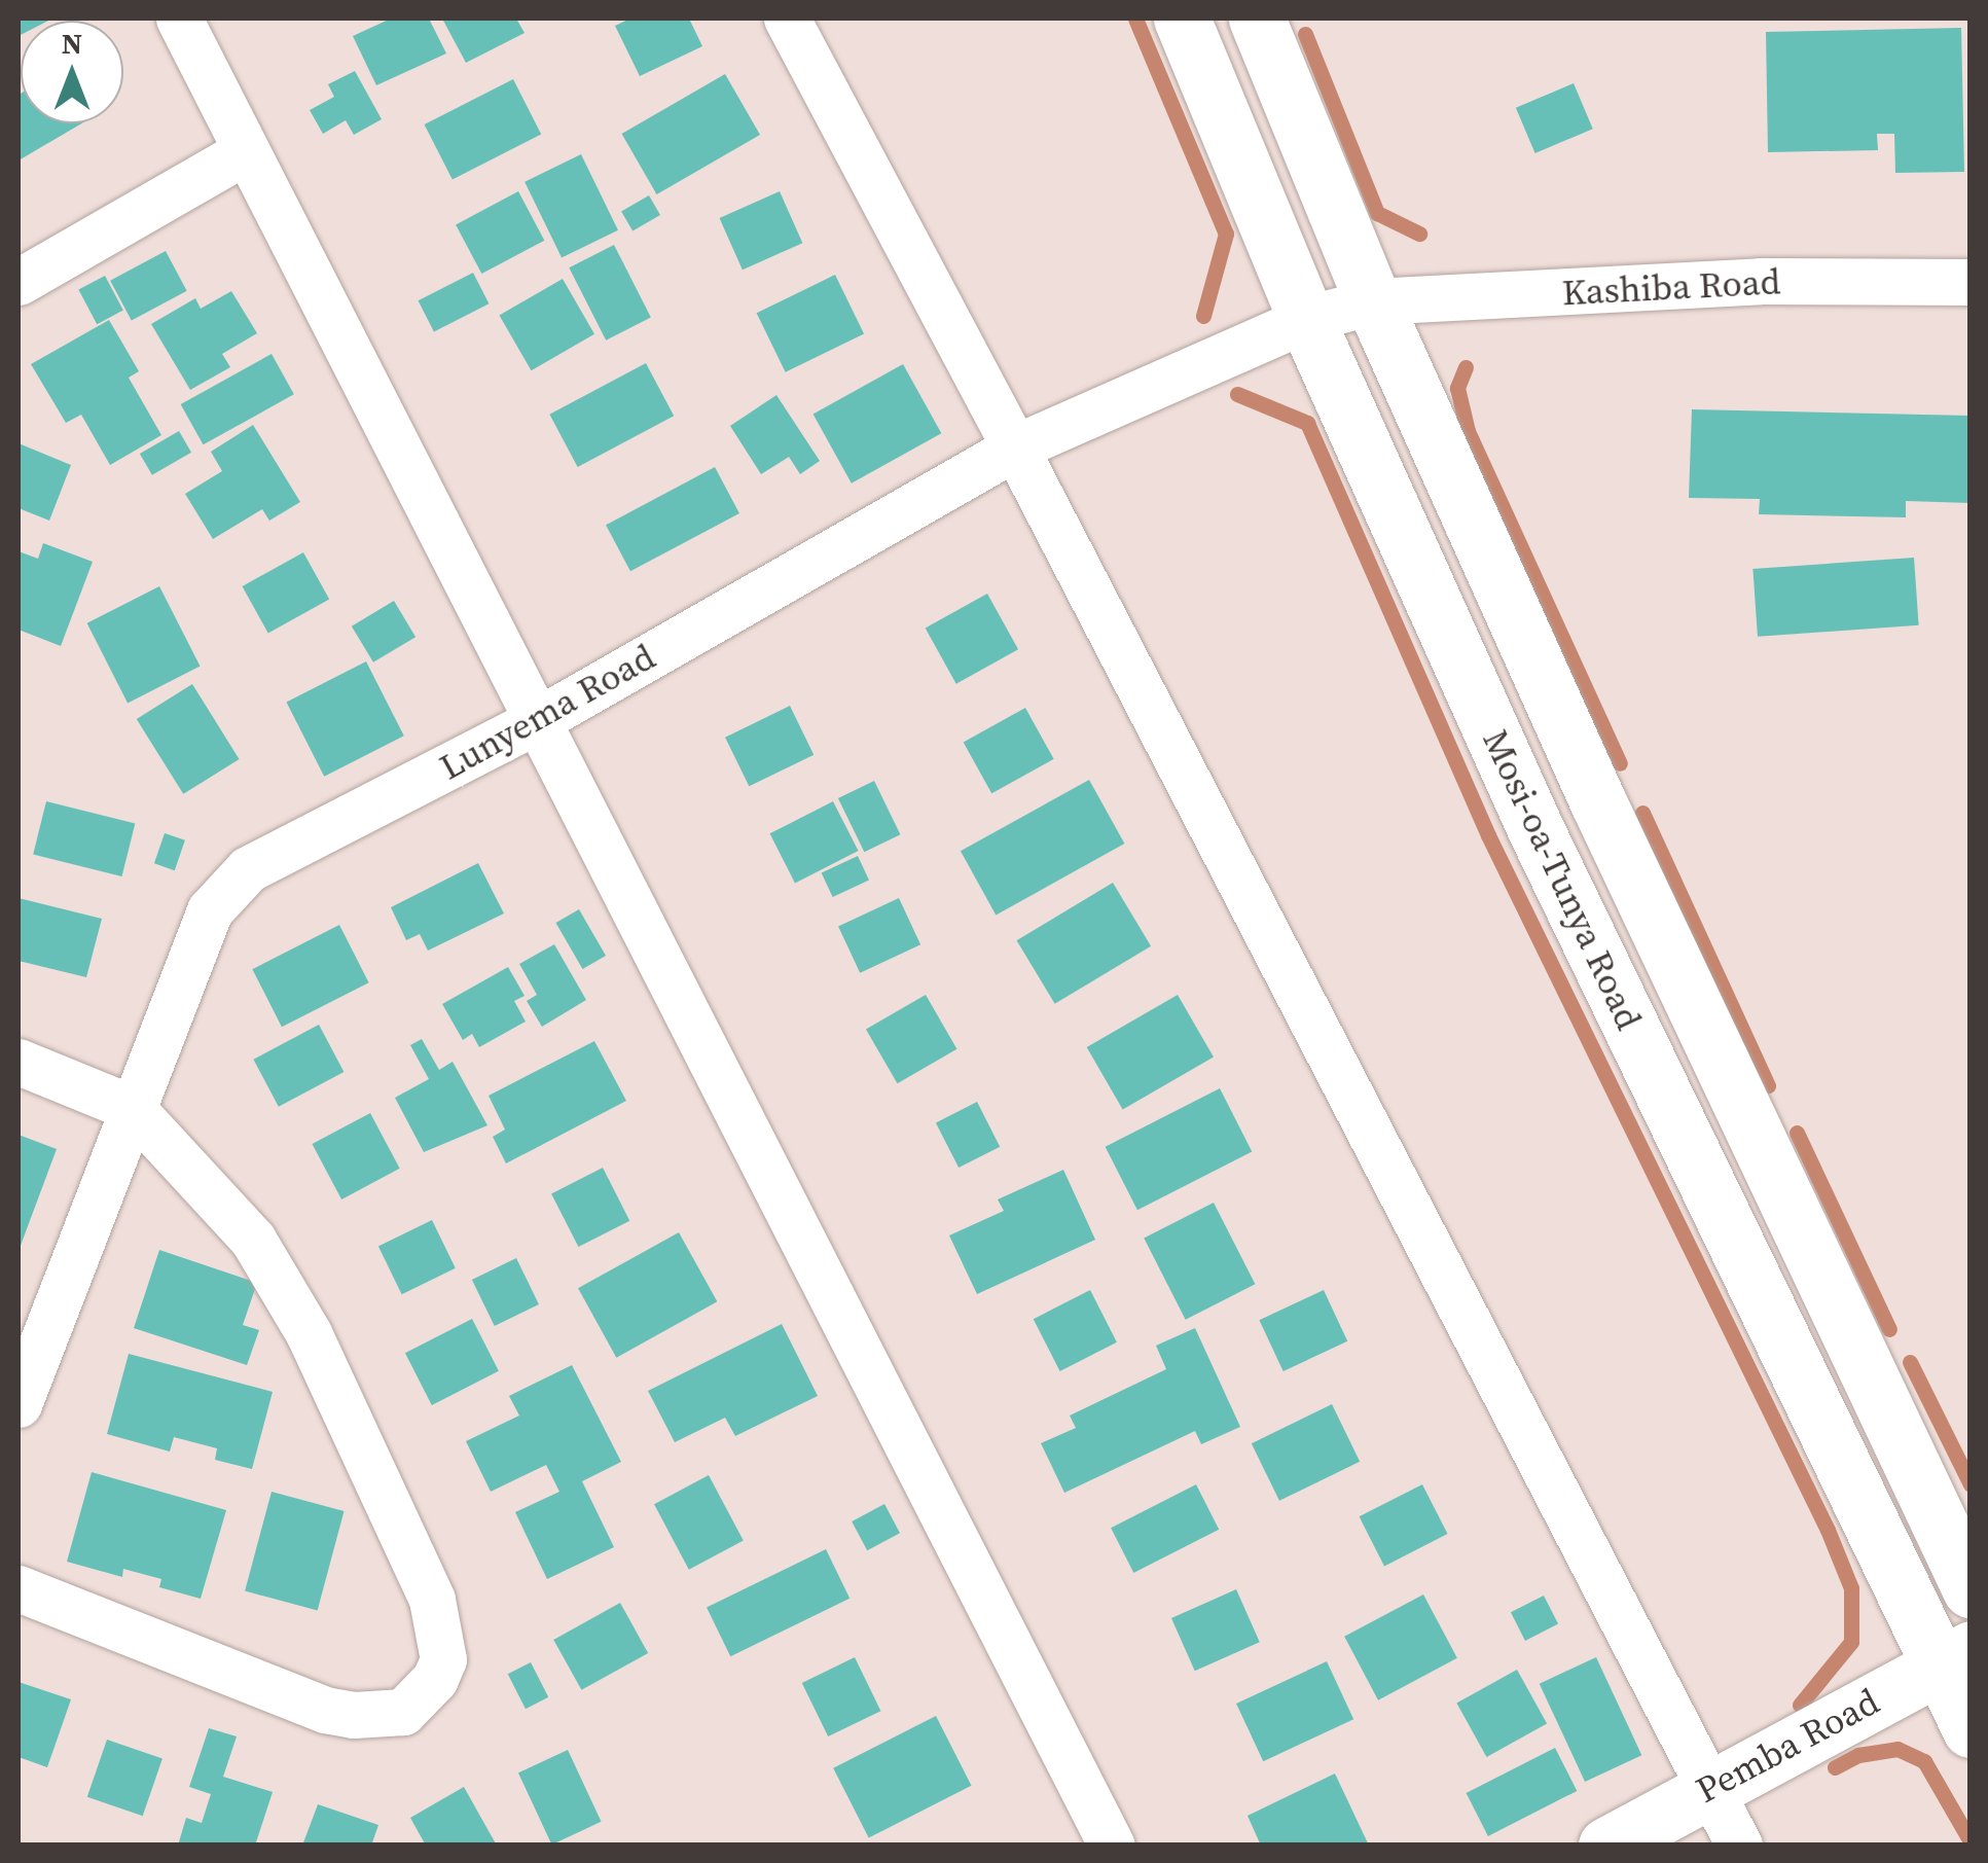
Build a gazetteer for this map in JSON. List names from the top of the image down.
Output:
{
  "streets": {
    "main road": ["Mosi-oa-Tunya Road", "Pemba Road"],
    "street": ["Kashiba Road", "Lunyema Road"]
  },
  "crossings": [
    ["Kashiba Road", "Lunyema Road"],
    ["Kashiba Road", "Mosi-oa-Tunya Road"],
    ["Lunyema Road", "Mosi-oa-Tunya Road"],
    ["Mosi-oa-Tunya Road", "Pemba Road"]
  ],
  "north": "top"
}
